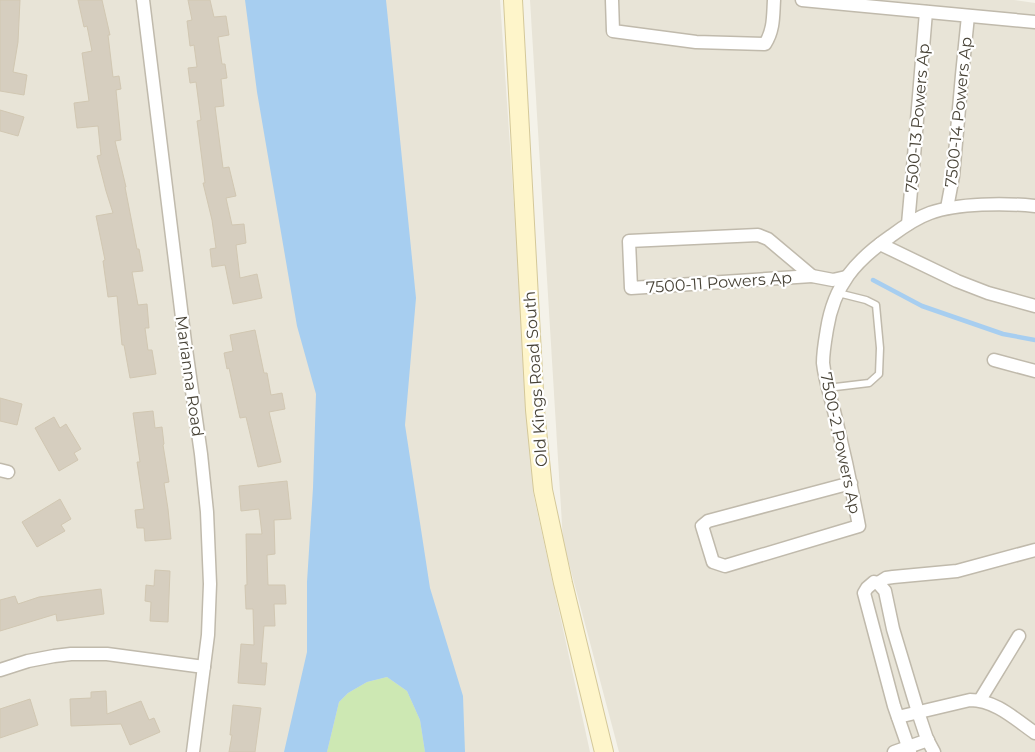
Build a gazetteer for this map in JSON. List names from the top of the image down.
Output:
{
  "streets": {
    "street": [
      "7500-14 Powers Ap",
      "7500-13 Powers Ap",
      "7500-11 Powers Ap",
      "Marianna Road",
      "Old Kings Road South",
      "7500-2 Powers Ap"
    ]
  },
  "crossings": [
    ["7500-14 Powers Ap", "7500-2 Powers Ap"],
    ["7500-13 Powers Ap", "7500-2 Powers Ap"],
    ["7500-11 Powers Ap", "7500-2 Powers Ap"]
  ]
}
